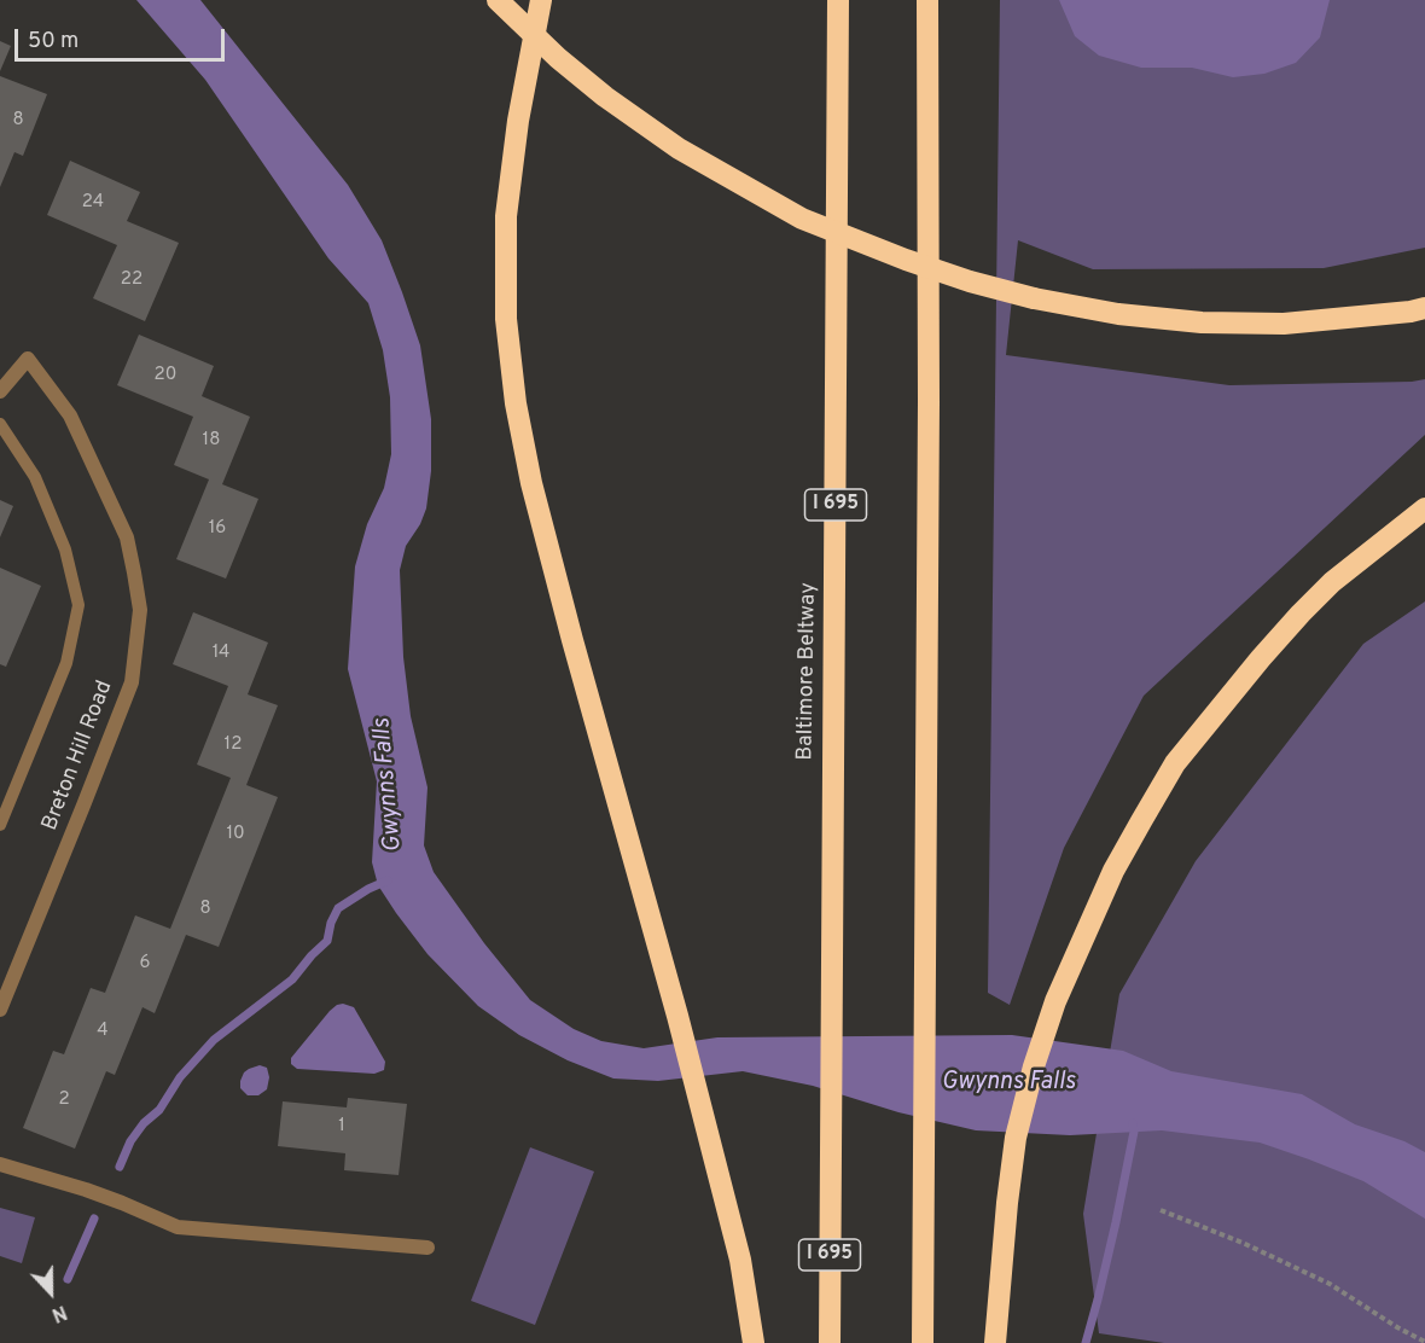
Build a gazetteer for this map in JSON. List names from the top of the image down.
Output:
{
  "streets": {
    "highway": ["I 695", "Baltimore Beltway"],
    "street": ["Breton Hill Road"]
  },
  "water": ["Gwynns Falls"],
  "house_numbers": [
    "8",
    "24",
    "22",
    "20",
    "18",
    "16",
    "14",
    "12",
    "10",
    "8",
    "6",
    "4",
    "2",
    "1"
  ],
  "scale_bar": "50 m",
  "north": "bottom"
}
